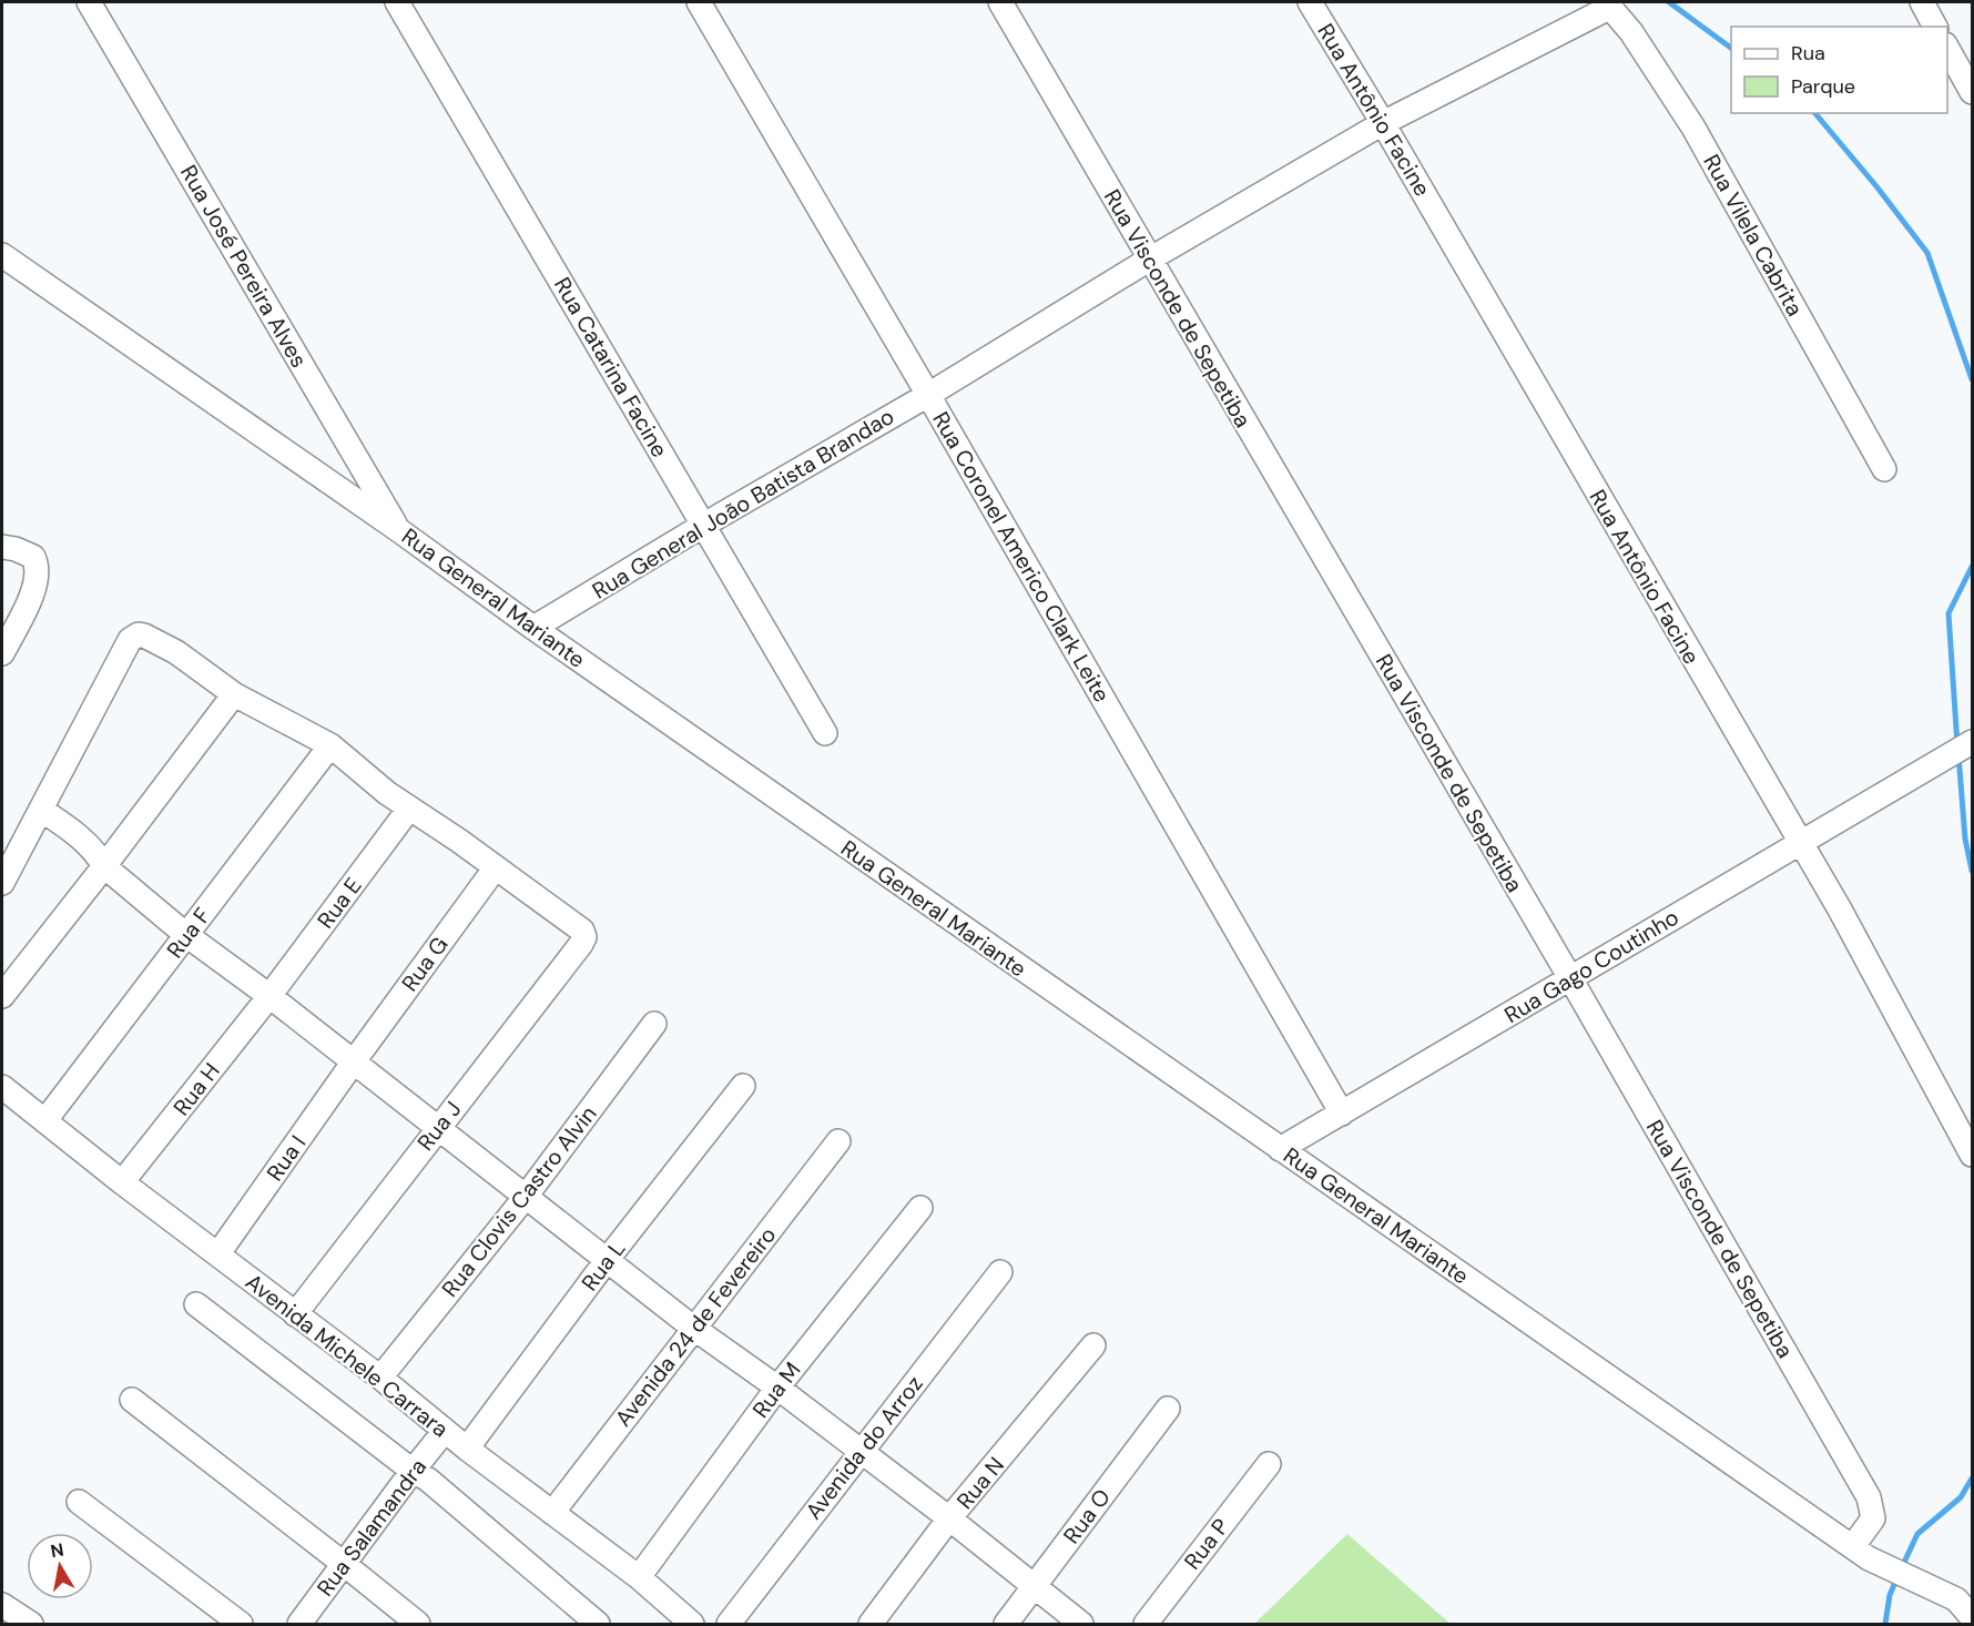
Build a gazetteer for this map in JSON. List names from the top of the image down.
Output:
{
  "streets": {
    "street": [
      "Rua Antônio Facine",
      "Rua Vilela Cabrita",
      "Rua José Pereira Alves",
      "Rua Visconde de Sepetiba",
      "Rua Catarina Facine",
      "Rua General João Batista Brandao",
      "Rua Coronel Americo Clark Leite",
      "Rua General Mariante",
      "Rua E",
      "Rua F",
      "Rua G",
      "Rua Gago Coutinho",
      "Rua H",
      "Rua J",
      "Rua I",
      "Rua Clovis Castro Alvin",
      "Rua L",
      "Avenida 24 de Fevereiro",
      "Avenida Michele Carrara",
      "Rua M",
      "Avenida do Arroz",
      "Rua N",
      "Rua O",
      "Rua Salamandra",
      "Rua P"
    ]
  },
  "crossings": [
    ["Rua Antônio Facine", "Rua General João Batista Brandao"],
    ["Rua Antônio Facine", "Rua Gago Coutinho"],
    ["Rua Vilela Cabrita", "Rua General João Batista Brandao"],
    ["Rua José Pereira Alves", "Rua General Mariante"],
    ["Rua Visconde de Sepetiba", "Rua General João Batista Brandao"],
    ["Rua Visconde de Sepetiba", "Rua General Mariante"],
    ["Rua Visconde de Sepetiba", "Rua Gago Coutinho"],
    ["Rua Catarina Facine", "Rua General João Batista Brandao"],
    ["Rua General João Batista Brandao", "Rua Coronel Americo Clark Leite"],
    ["Rua General João Batista Brandao", "Rua General Mariante"],
    ["Rua Coronel Americo Clark Leite", "Rua Gago Coutinho"],
    ["Rua General Mariante", "Rua Gago Coutinho"],
    ["Rua E", "Rua H"],
    ["Rua F", "Avenida Michele Carrara"],
    ["Rua G", "Rua J"],
    ["Rua G", "Rua I"],
    ["Rua H", "Avenida Michele Carrara"],
    ["Rua J", "Avenida Michele Carrara"],
    ["Rua I", "Avenida Michele Carrara"],
    ["Rua Clovis Castro Alvin", "Avenida Michele Carrara"],
    ["Rua L", "Avenida Michele Carrara"],
    ["Avenida 24 de Fevereiro", "Avenida Michele Carrara"],
    ["Avenida Michele Carrara", "Rua M"],
    ["Avenida Michele Carrara", "Rua Salamandra"]
  ],
  "legend": ["Rua", "Parque"],
  "north": "top"
}
